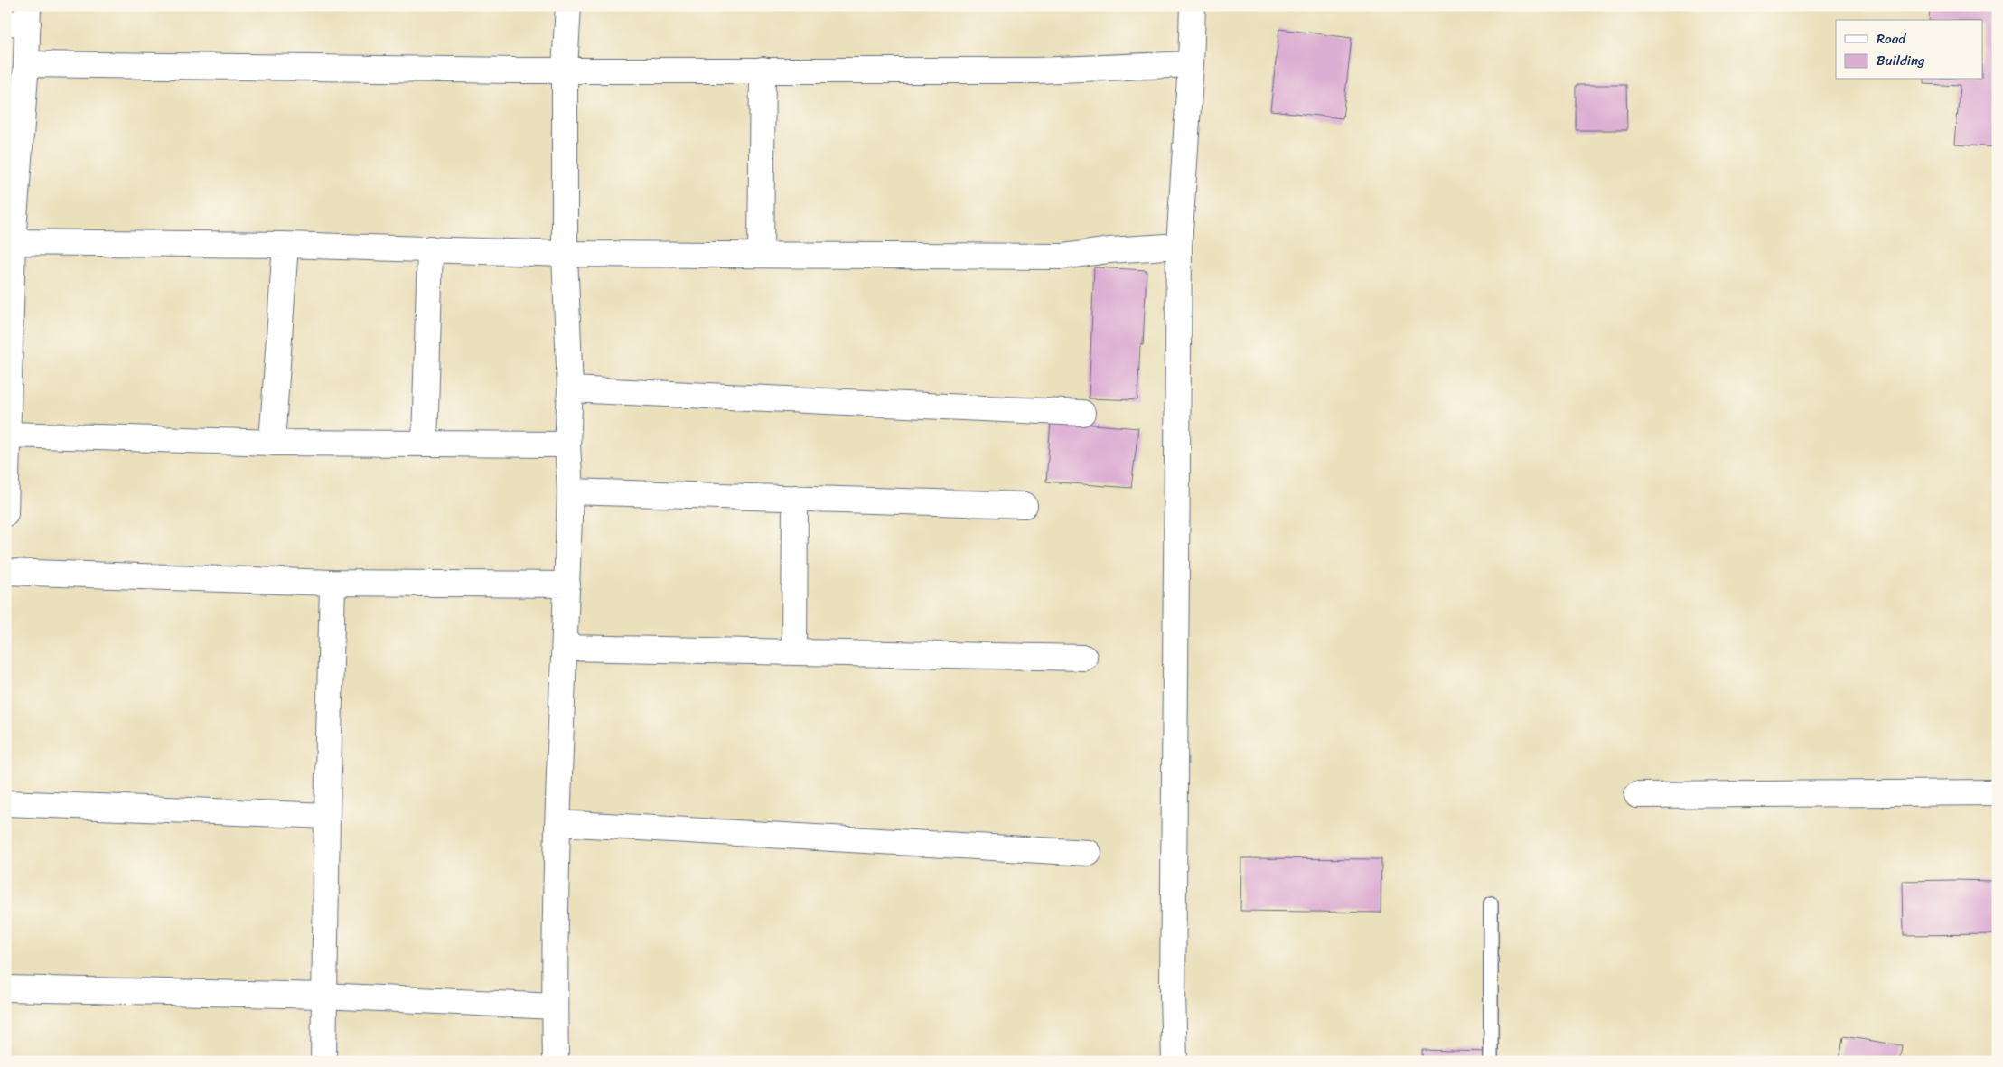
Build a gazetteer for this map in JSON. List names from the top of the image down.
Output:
{
  "legend": ["Road", "Building"]
}
